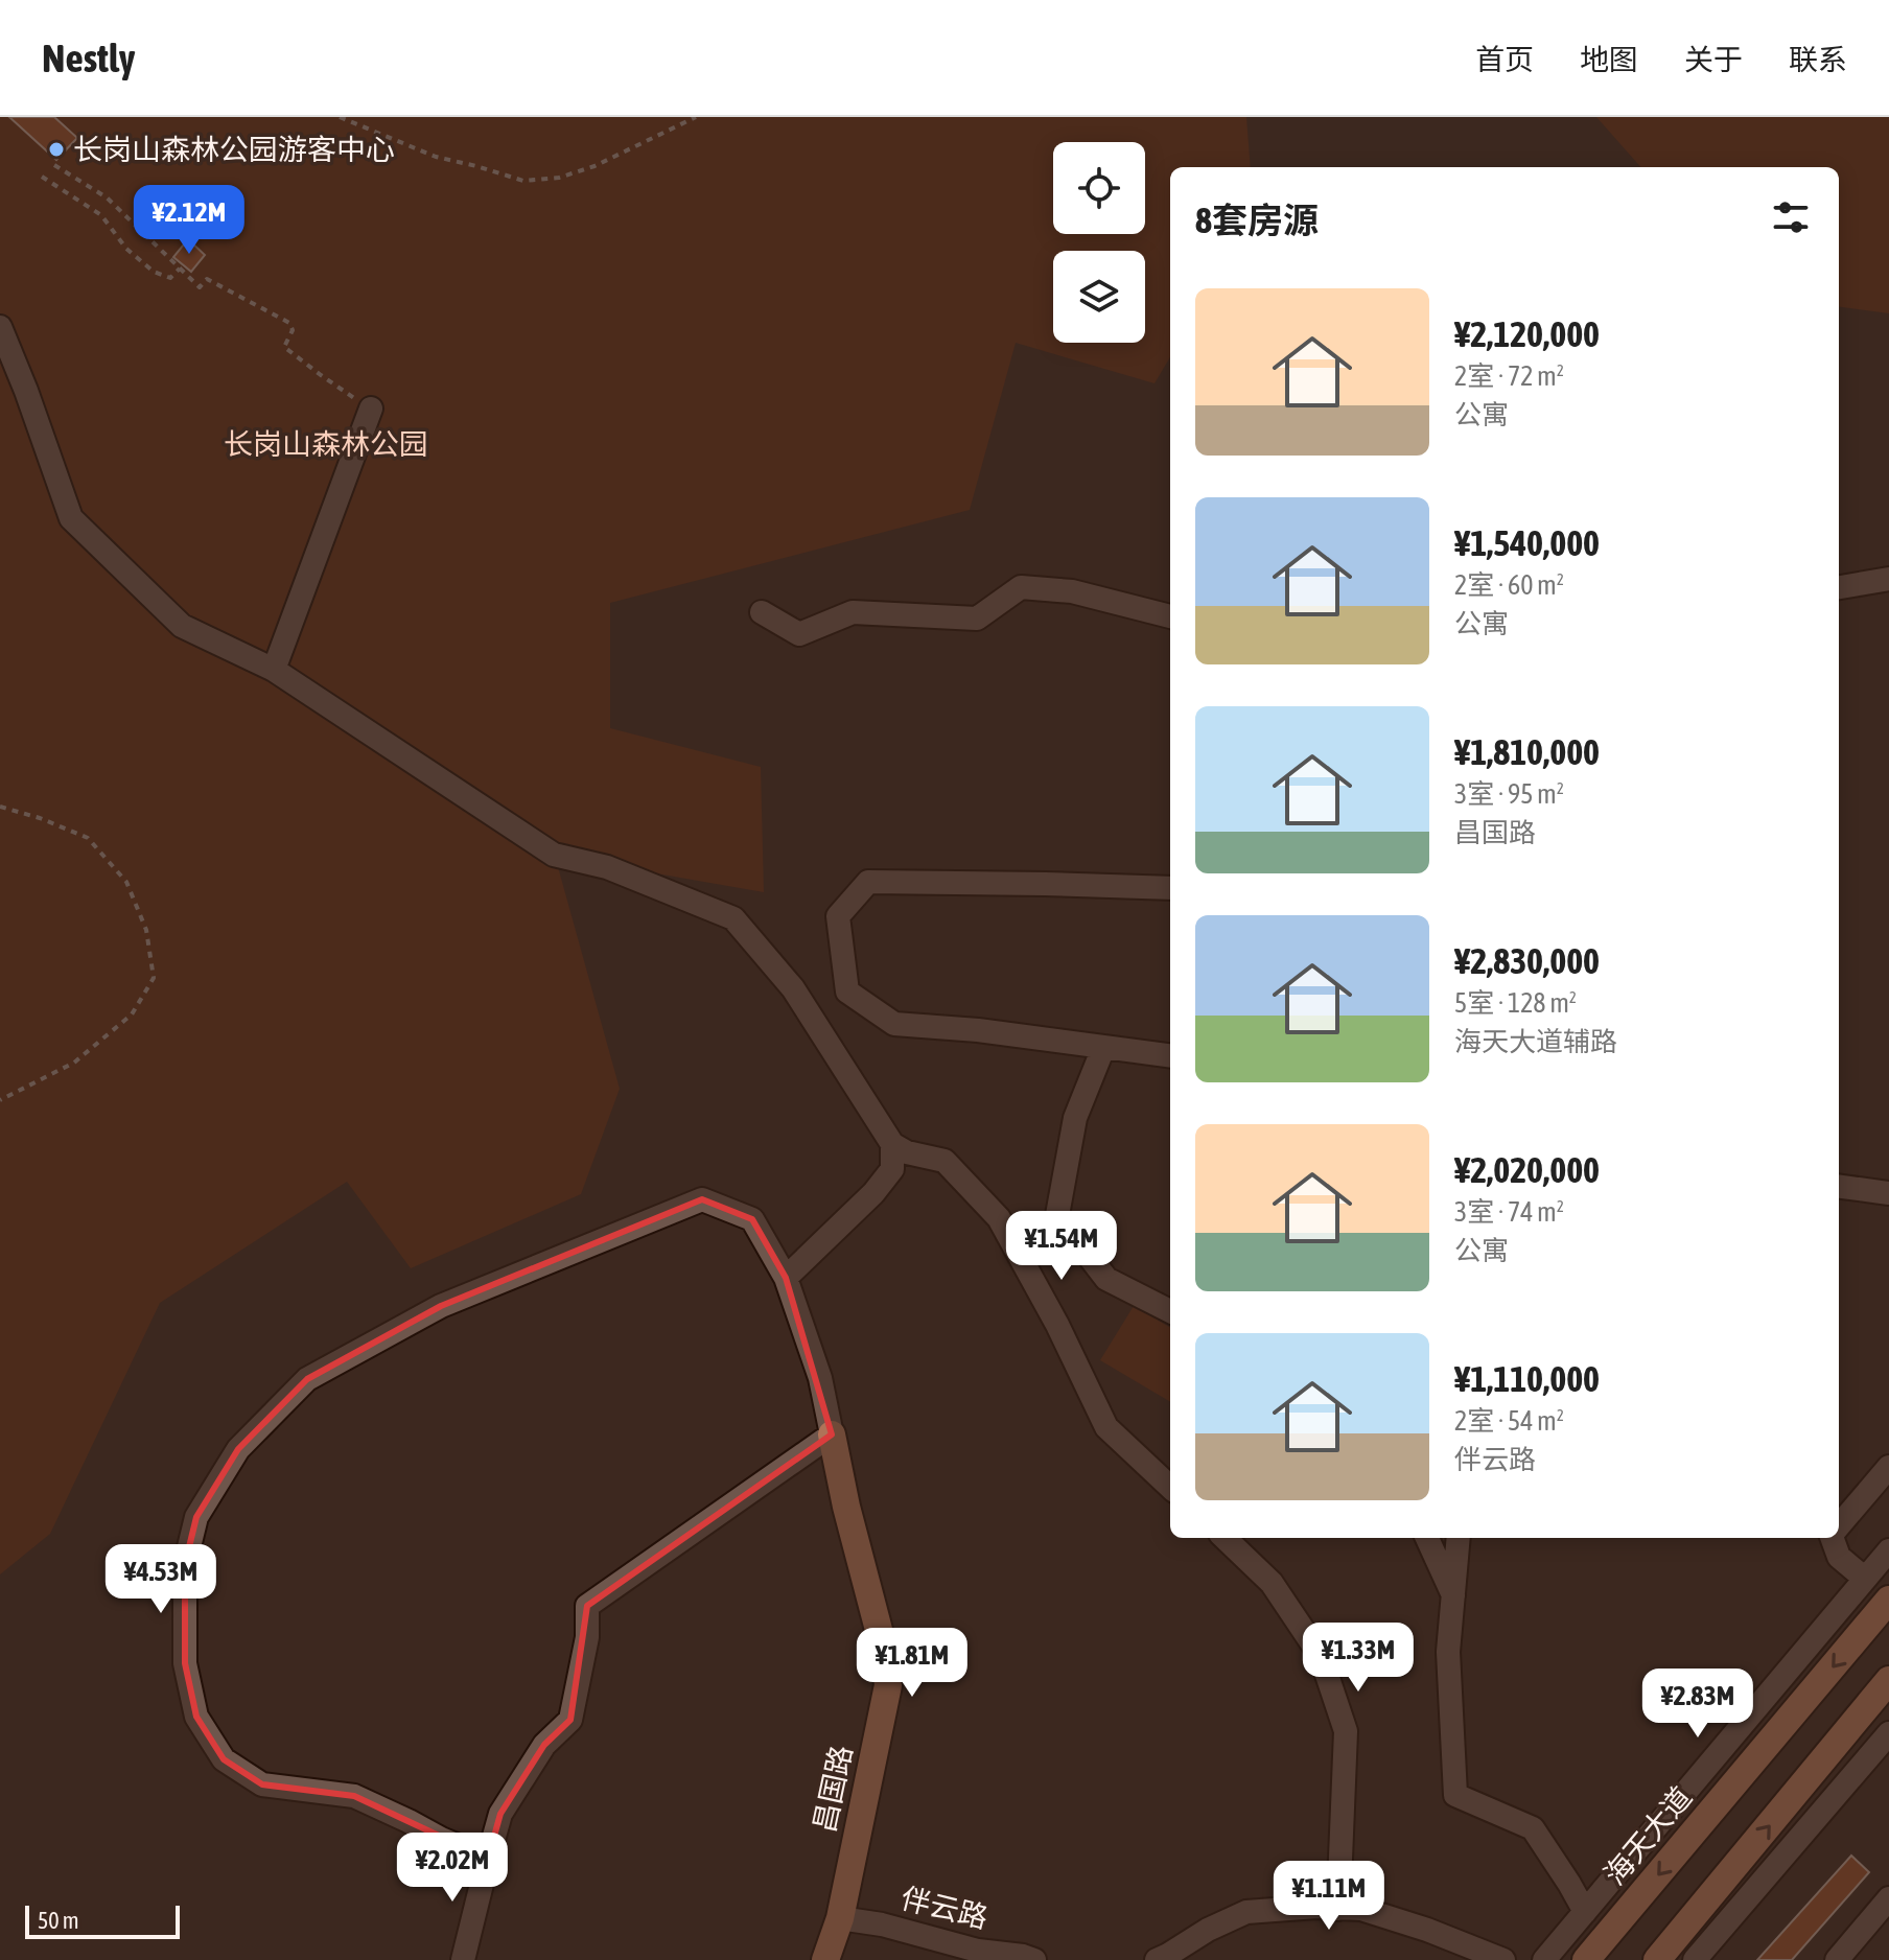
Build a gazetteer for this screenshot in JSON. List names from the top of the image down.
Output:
{
  "streets": {
    "main road": ["昌国路", "海天大道"],
    "street": ["伴云路"]
  },
  "crossings": [
    ["昌国路", "伴云路"]
  ],
  "parks": ["长岗山森林公园"],
  "places": ["长岗山森林公园游客中心"],
  "scale_bar": "50 m",
  "page": {
    "header": "Nestly",
    "nav": [
      "首页",
      "地图",
      "关于",
      "联系"
    ],
    "heading": "8套房源",
    "price": [
      "¥2.12M",
      "¥1.54M",
      "¥4.53M",
      "¥1.33M",
      "¥1.81M",
      "¥2.83M",
      "¥2.02M",
      "¥1.11M"
    ],
    "list": [
      {
        "name": "¥2,120,000",
        "note": "2室 · 72 m² · 公寓"
      },
      {
        "name": "¥1,540,000",
        "note": "2室 · 60 m² · 公寓"
      },
      {
        "name": "¥1,810,000",
        "note": "3室 · 95 m² · 昌国路"
      },
      {
        "name": "¥2,830,000",
        "note": "5室 · 128 m² · 海天大道辅路"
      },
      {
        "name": "¥2,020,000",
        "note": "3室 · 74 m² · 公寓"
      },
      {
        "name": "¥1,110,000",
        "note": "2室 · 54 m² · 伴云路"
      }
    ],
    "scale": "50 m"
  }
}
